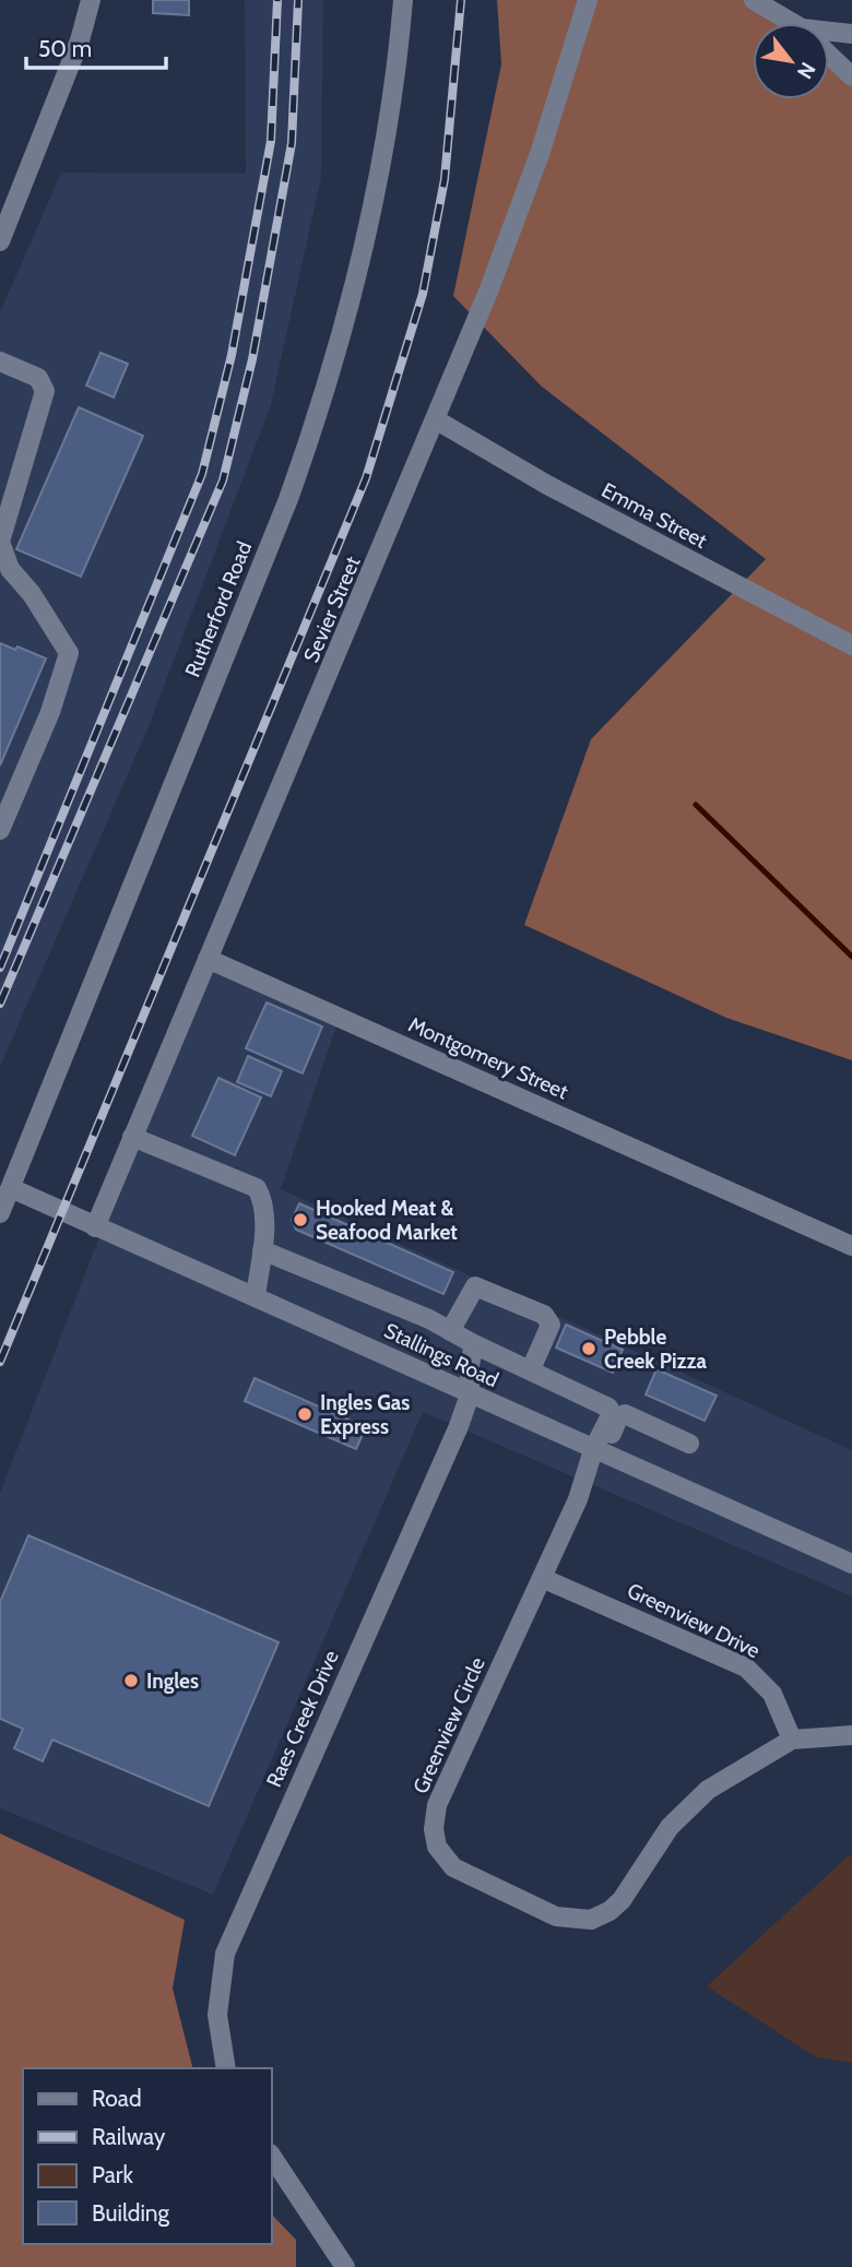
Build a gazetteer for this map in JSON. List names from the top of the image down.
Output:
{
  "streets": {
    "street": [
      "Emma Street",
      "Rutherford Road",
      "Sevier Street",
      "Montgomery Street",
      "Stallings Road",
      "Greenview Drive",
      "Raes Creek Drive",
      "Greenview Circle"
    ]
  },
  "crossings": [
    ["Emma Street", "Sevier Street"],
    ["Rutherford Road", "Stallings Road"],
    ["Sevier Street", "Montgomery Street"],
    ["Sevier Street", "Stallings Road"],
    ["Stallings Road", "Raes Creek Drive"],
    ["Stallings Road", "Greenview Circle"],
    ["Greenview Drive", "Greenview Circle"]
  ],
  "places": [
    "Hooked Meat & Seafood Market",
    "Pebble Creek Pizza",
    "Ingles Gas Express",
    "Ingles"
  ],
  "legend": [
    "Road",
    "Railway",
    "Park",
    "Building"
  ],
  "scale_bar": "50 m",
  "north": "bottom right"
}
